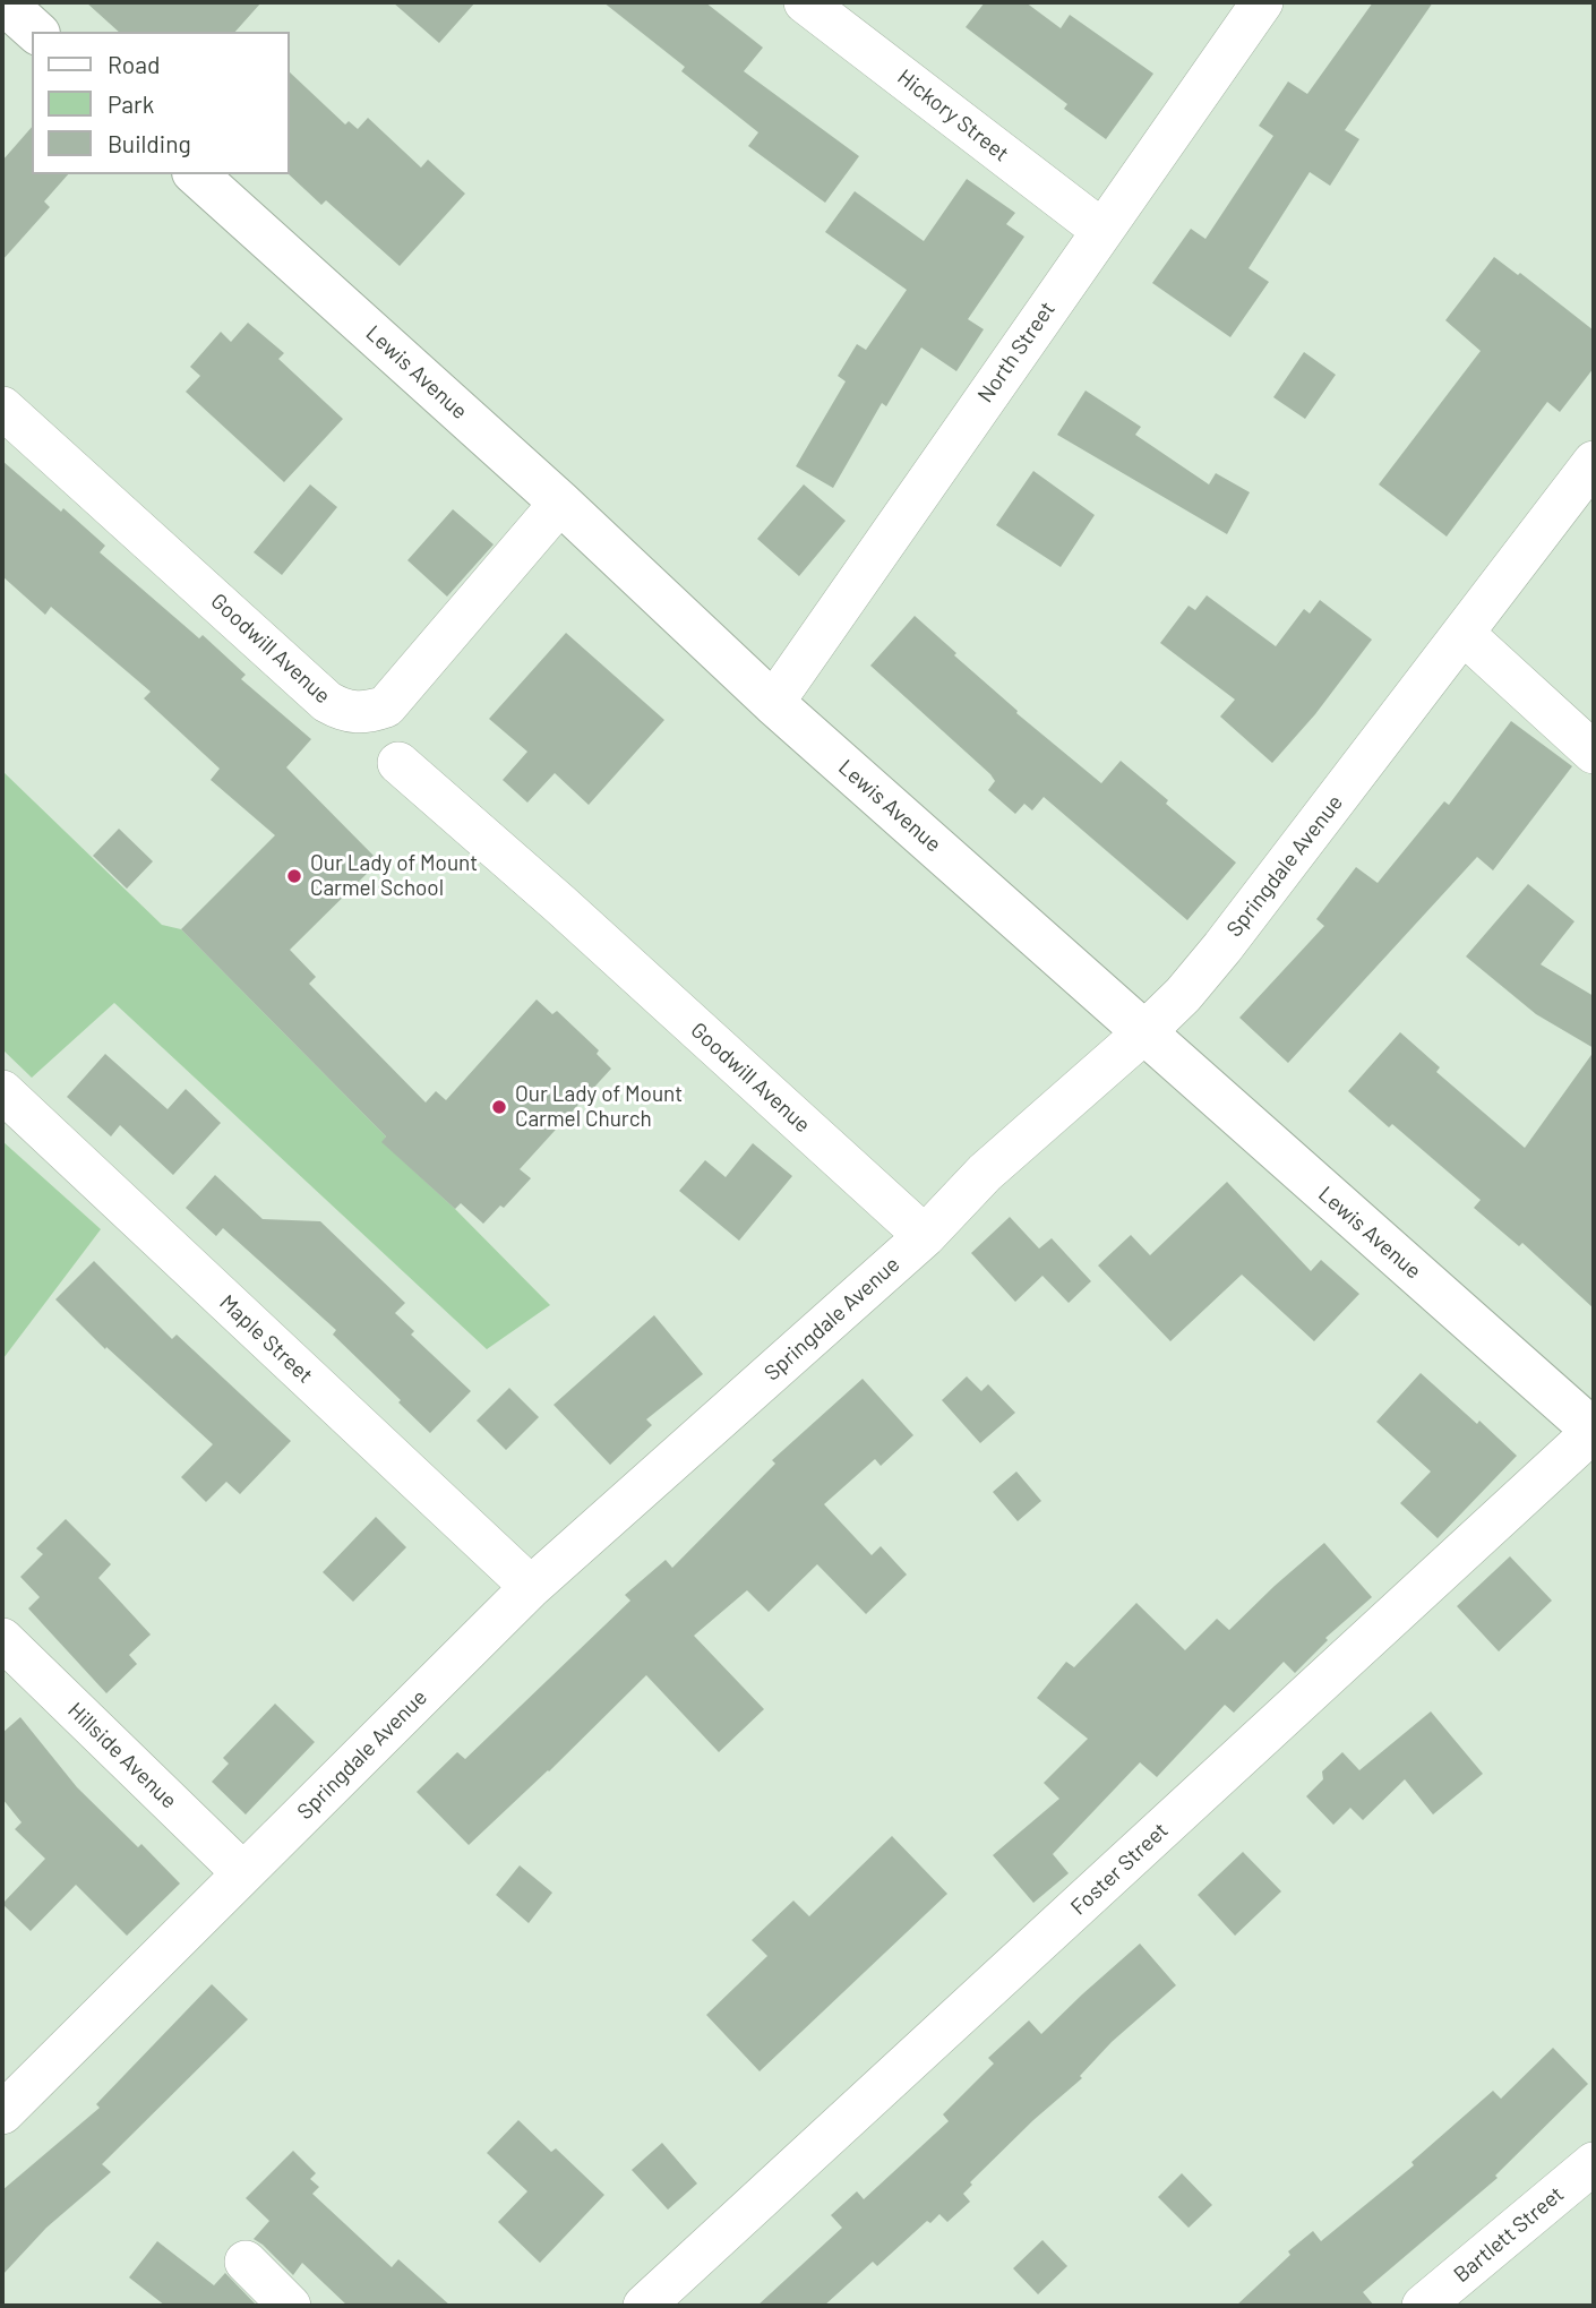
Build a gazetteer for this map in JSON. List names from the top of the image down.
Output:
{
  "streets": {
    "main road": ["Lewis Avenue"],
    "street": [
      "Hickory Street",
      "North Street",
      "Goodwill Avenue",
      "Springdale Avenue",
      "Maple Street",
      "Hillside Avenue",
      "Foster Street",
      "Bartlett Street"
    ]
  },
  "crossings": [
    ["Hickory Street", "North Street"],
    ["North Street", "Lewis Avenue"],
    ["Lewis Avenue", "Goodwill Avenue"],
    ["Lewis Avenue", "Springdale Avenue"],
    ["Lewis Avenue", "Foster Street"],
    ["Goodwill Avenue", "Springdale Avenue"],
    ["Springdale Avenue", "Maple Street"],
    ["Springdale Avenue", "Hillside Avenue"]
  ],
  "places": ["Our Lady of Mount Carmel School", "Our Lady of Mount Carmel Church"],
  "legend": ["Road", "Park", "Building"]
}
